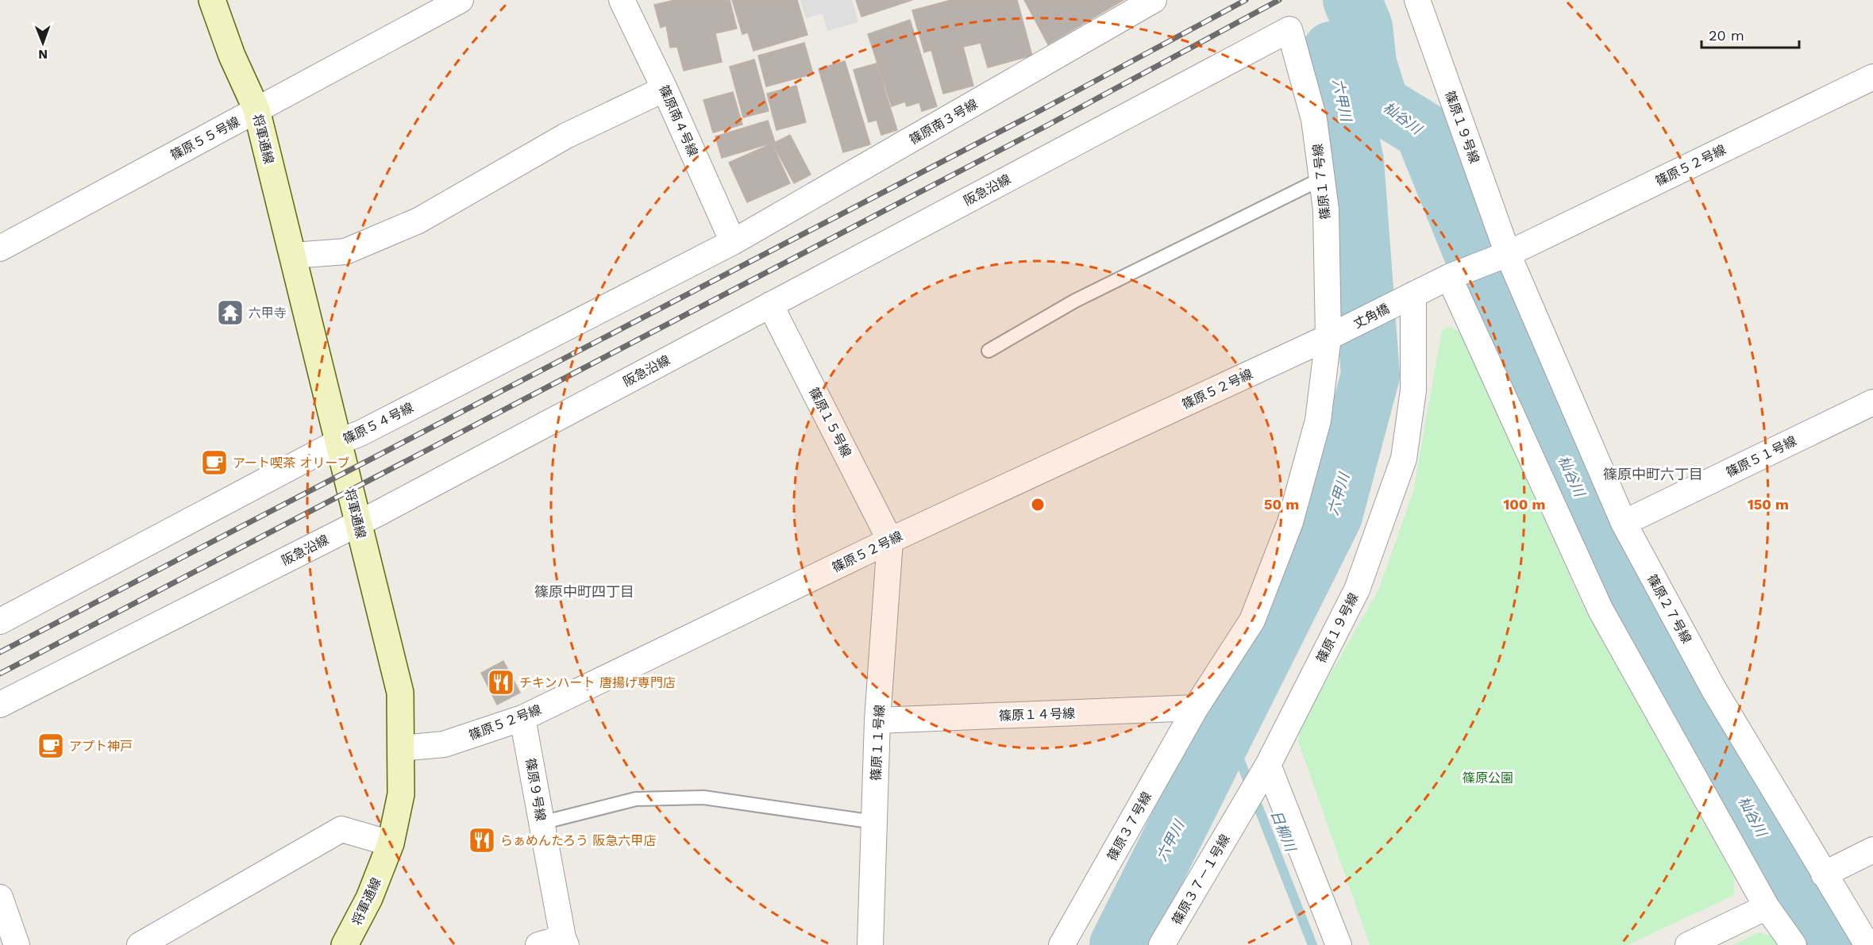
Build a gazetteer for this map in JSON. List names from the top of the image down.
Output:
{
  "streets": {
    "street": [
      "篠原南４号線",
      "篠原南３号線",
      "篠原１９号線",
      "篠原５５号線",
      "将軍通線",
      "篠原５２号線",
      "篠原１７号線",
      "阪急沿線",
      "丈角橋",
      "篠原１５号線",
      "篠原５４号線",
      "篠原５１号線",
      "篠原２７号線",
      "篠原１４号線",
      "篠原１１号線",
      "篠原９号線",
      "篠原３７号線",
      "篠原３７－１号線"
    ]
  },
  "crossings": [
    ["篠原南４号線", "篠原南３号線"],
    ["篠原南４号線", "篠原５４号線"],
    ["篠原南３号線", "篠原５４号線"],
    ["篠原１９号線", "篠原５２号線"],
    ["篠原１９号線", "丈角橋"],
    ["篠原１９号線", "篠原２７号線"],
    ["篠原１９号線", "篠原３７－１号線"],
    ["篠原５５号線", "将軍通線"],
    ["将軍通線", "篠原５２号線"],
    ["将軍通線", "阪急沿線"],
    ["将軍通線", "篠原５４号線"],
    ["篠原５２号線", "篠原１７号線"],
    ["篠原５２号線", "丈角橋"],
    ["篠原５２号線", "篠原１５号線"],
    ["篠原５２号線", "篠原２７号線"],
    ["篠原５２号線", "篠原１１号線"],
    ["篠原５２号線", "篠原９号線"],
    ["篠原１７号線", "阪急沿線"],
    ["篠原１７号線", "丈角橋"],
    ["阪急沿線", "篠原１５号線"],
    ["篠原１５号線", "篠原１１号線"],
    ["篠原５１号線", "篠原２７号線"],
    ["篠原１４号線", "篠原１１号線"],
    ["篠原１４号線", "篠原３７号線"]
  ],
  "districts": ["篠原中町六丁目", "篠原中町四丁目"],
  "water": ["六甲川", "杣谷川", "日柳川"],
  "parks": ["篠原公園"],
  "places": {
    "temple": ["六甲寺"],
    "cafe": ["アート喫茶 オリーブ", "アプト神戸"],
    "restaurant": ["チキンハート 唐揚げ専門店", "らぁめんたろう 阪急六甲店"]
  },
  "scale_bar": "20 m",
  "north": "bottom",
  "rings": ["50 m", "100 m", "150 m"]
}
